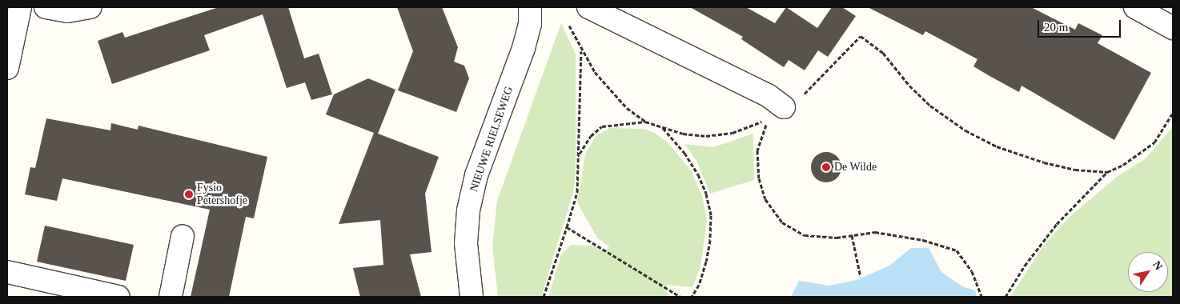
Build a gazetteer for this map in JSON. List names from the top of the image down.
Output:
{
  "streets": {
    "street": ["NIEUWE RIELSEWEG"]
  },
  "places": ["De Wilde", "Fysio Petershofje"],
  "scale_bar": "20 m",
  "north": "top right"
}
